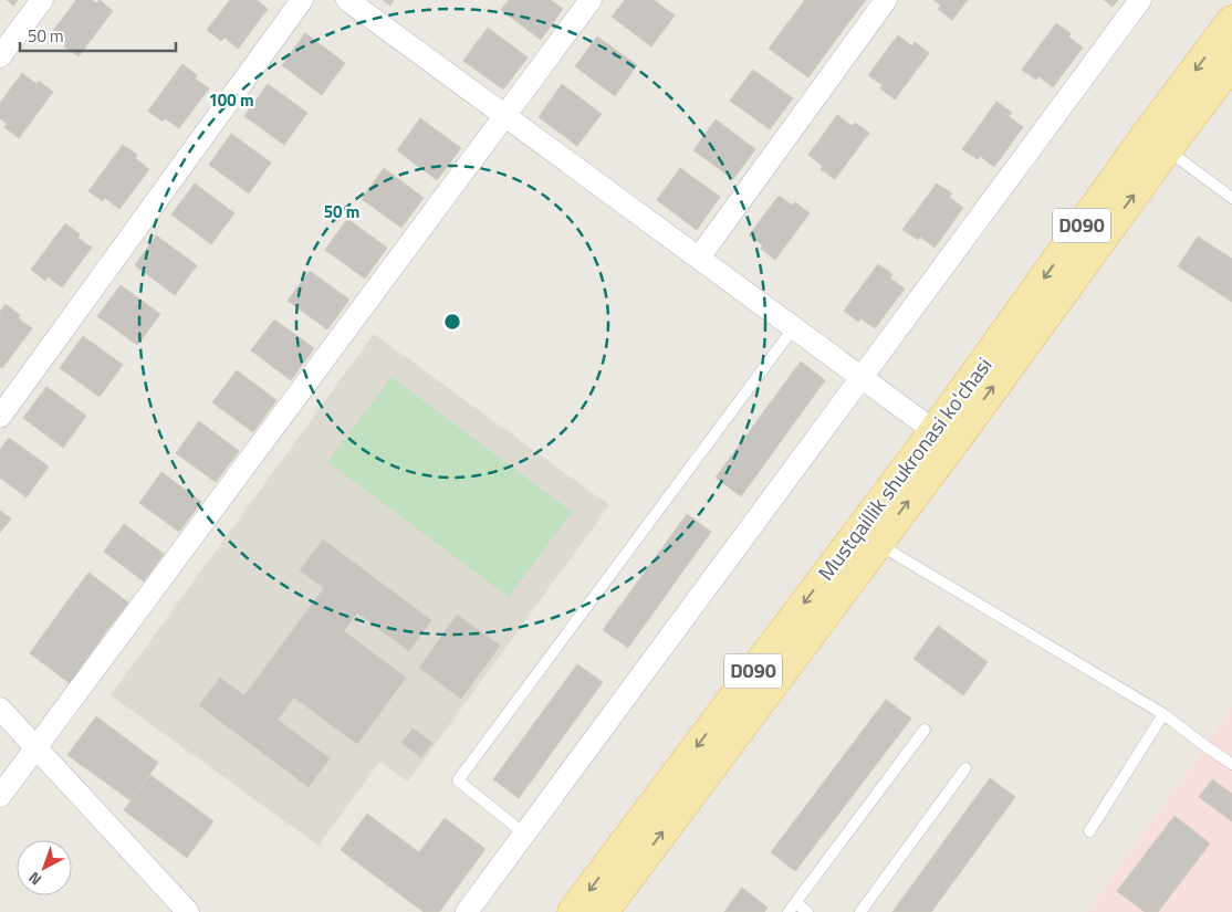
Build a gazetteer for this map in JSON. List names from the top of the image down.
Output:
{
  "streets": {
    "main road": ["D090", "Mustqaillik shukronasi ko'chasi"]
  },
  "scale_bar": "50 m",
  "north": "bottom left",
  "rings": ["100 m", "50 m"]
}
